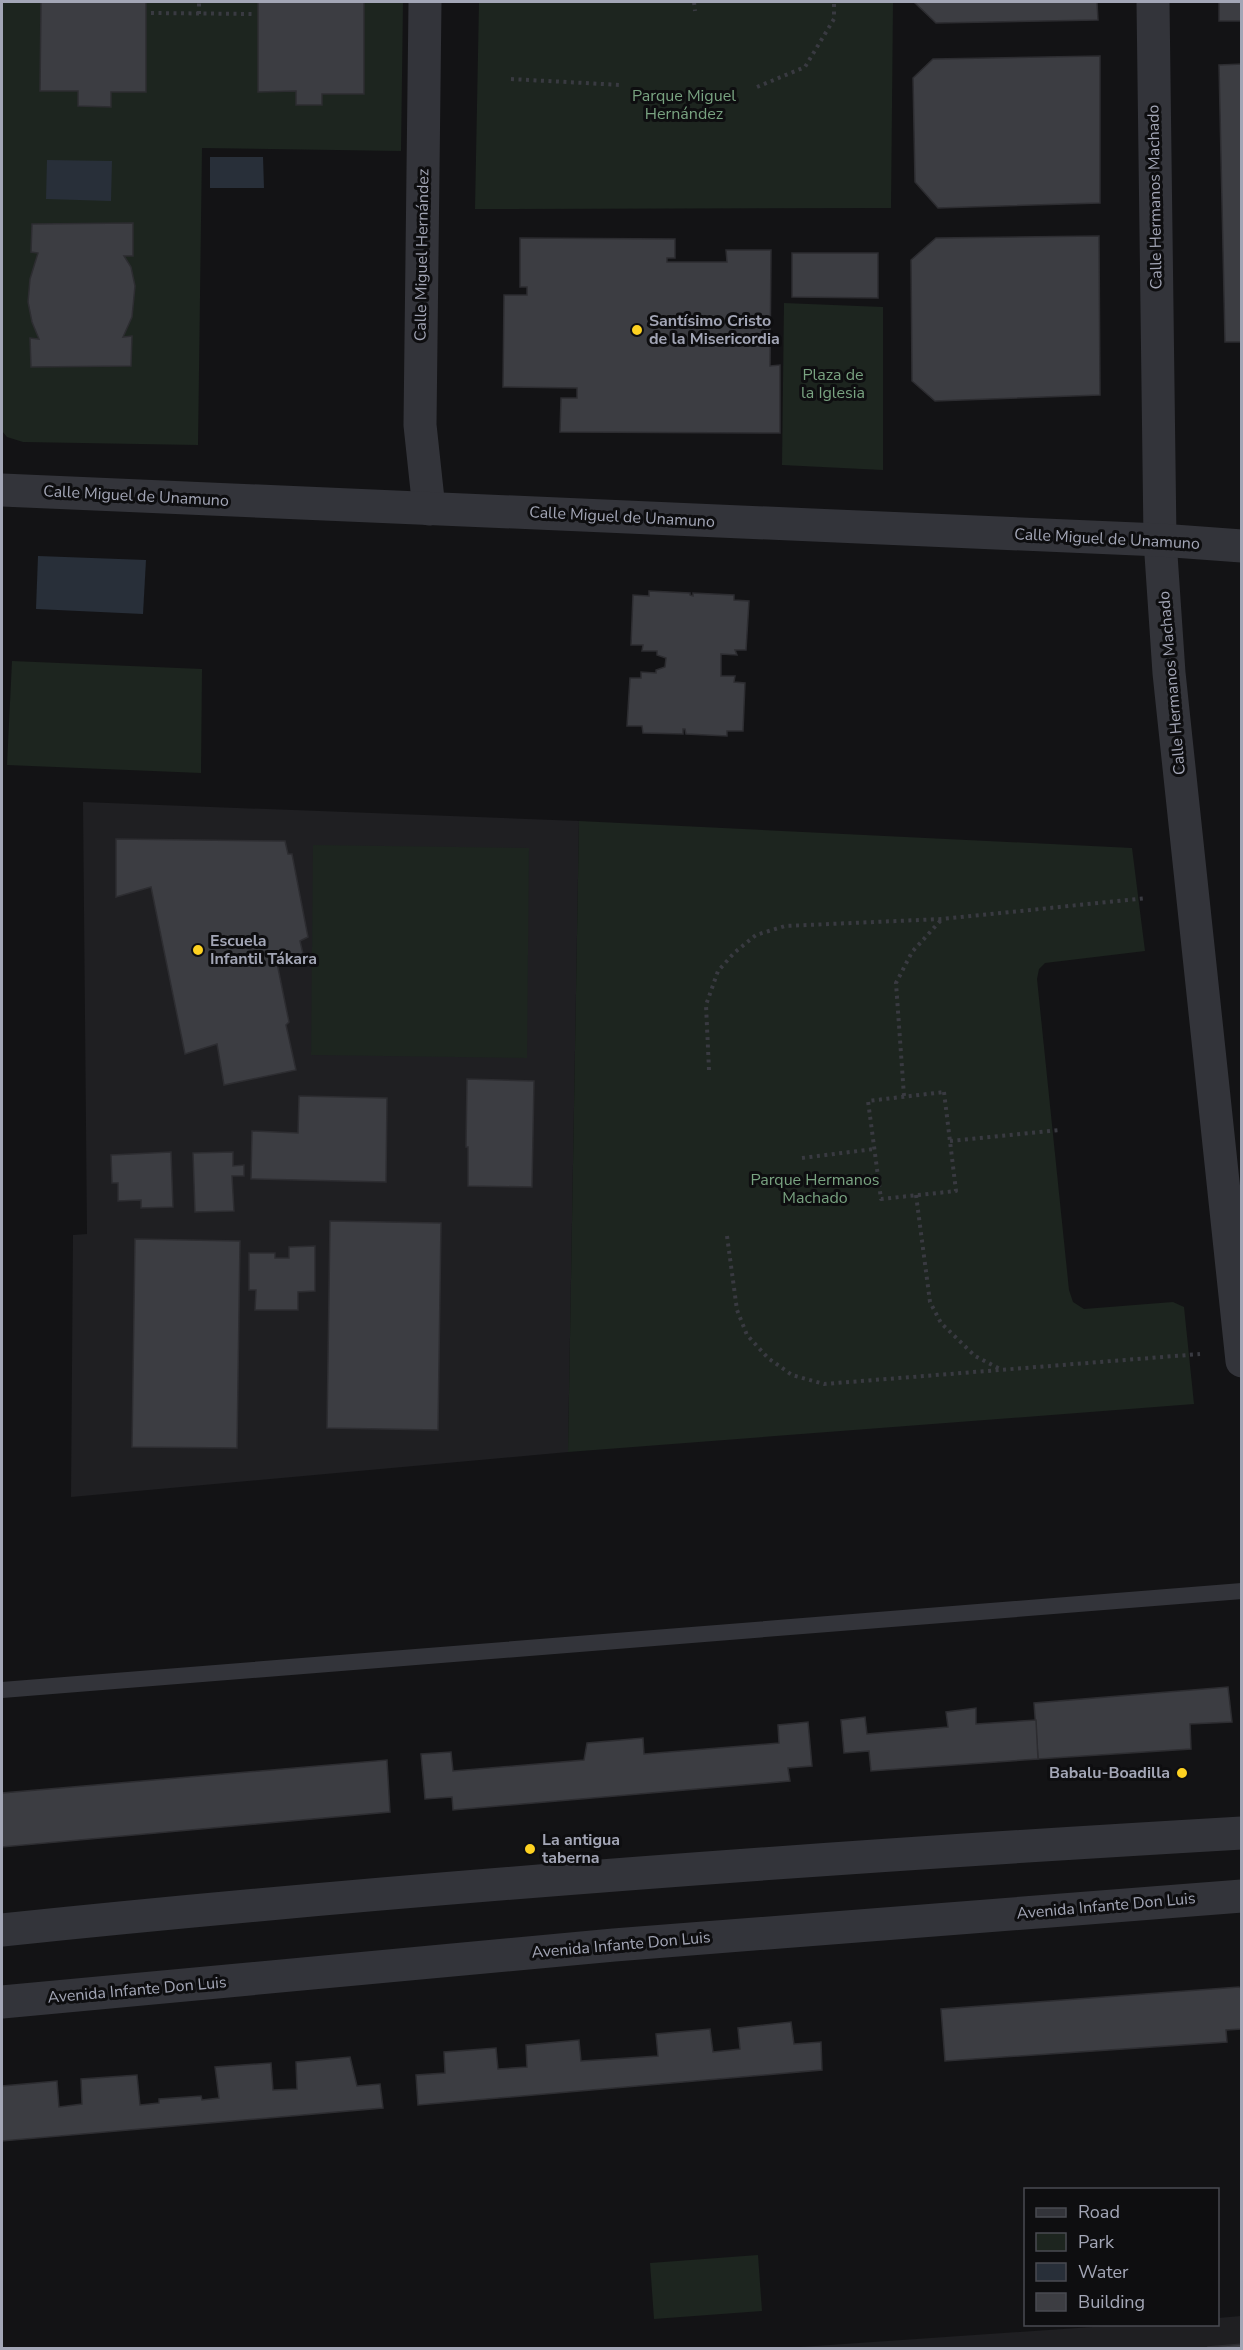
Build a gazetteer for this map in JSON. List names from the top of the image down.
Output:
{
  "streets": {
    "street": [
      "Calle Hermanos Machado",
      "Calle Miguel Hernández",
      "Calle Miguel de Unamuno",
      "Avenida Infante Don Luis"
    ]
  },
  "crossings": [
    ["Calle Hermanos Machado", "Calle Miguel de Unamuno"],
    ["Calle Miguel Hernández", "Calle Miguel de Unamuno"]
  ],
  "parks": ["Parque Miguel Hernández", "Plaza de la Iglesia", "Parque Hermanos Machado"],
  "places": [
    "Santísimo Cristo de la Misericordia",
    "Escuela Infantil Tákara",
    "Babalu-Boadilla",
    "La antigua taberna"
  ],
  "legend": [
    "Road",
    "Park",
    "Water",
    "Building"
  ]
}
